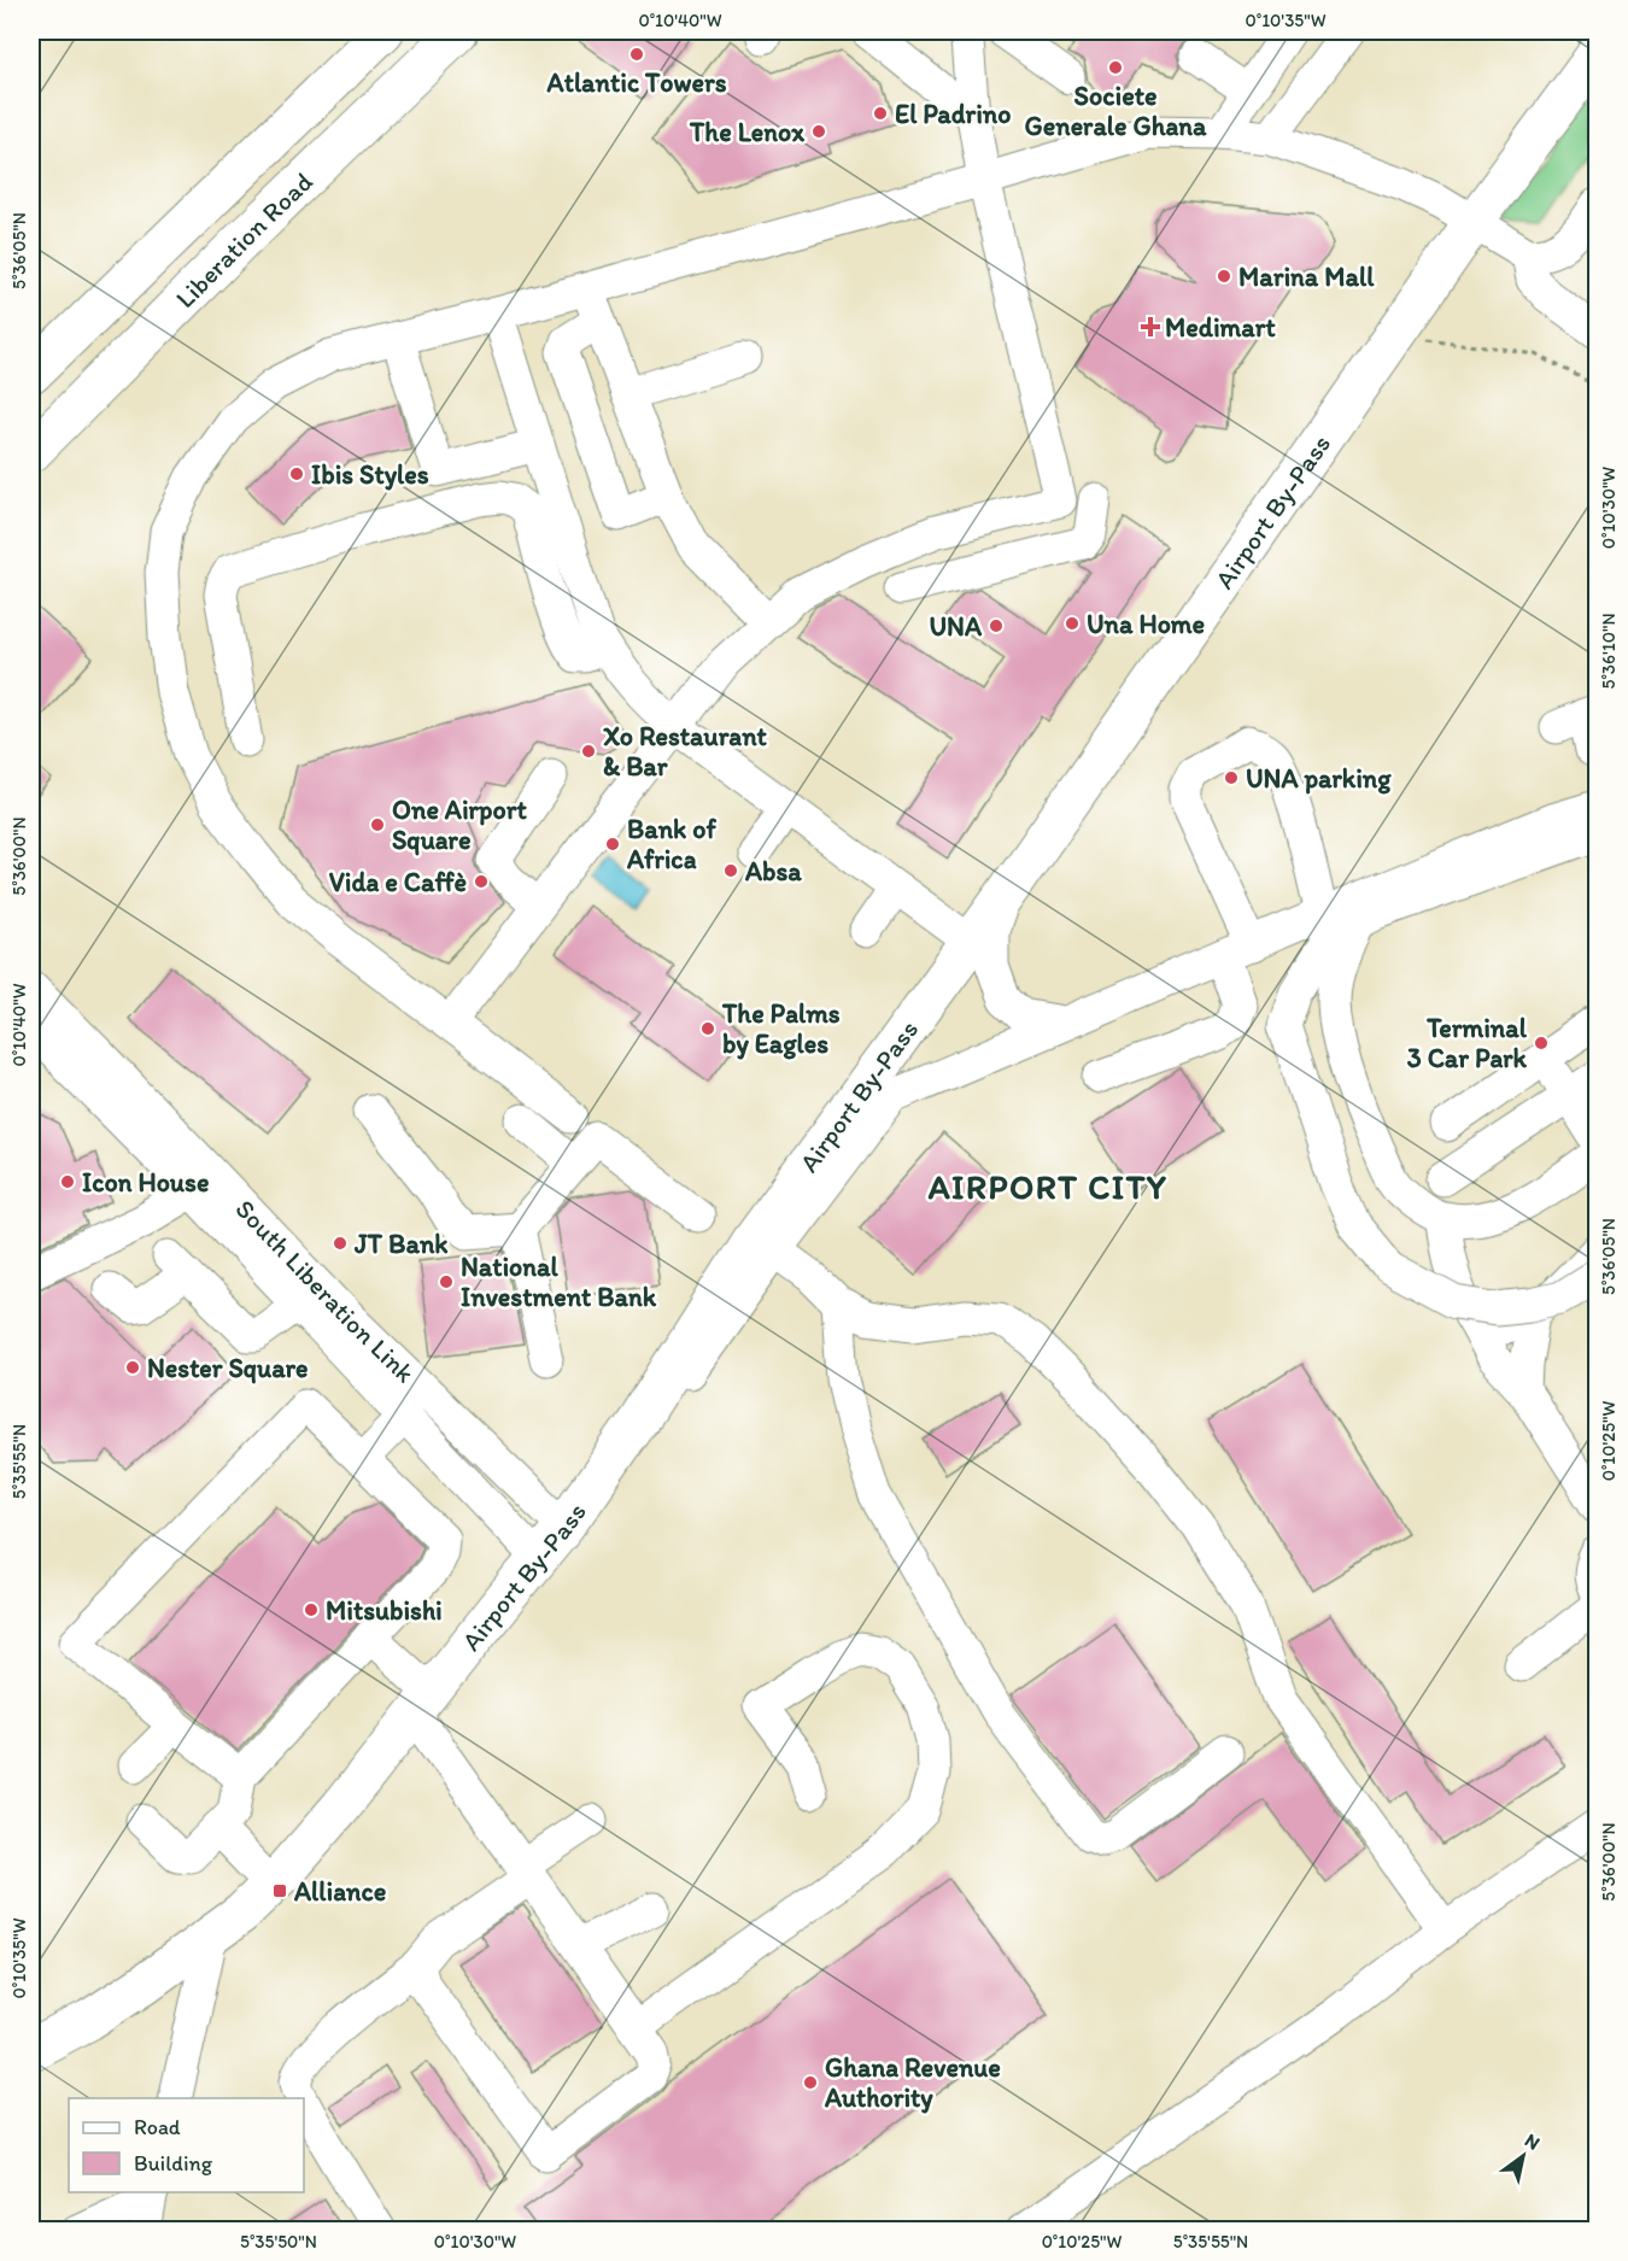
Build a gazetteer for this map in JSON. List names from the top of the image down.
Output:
{
  "streets": {
    "main road": ["Liberation Road", "Airport By-Pass"],
    "street": ["South Liberation Link"]
  },
  "crossings": [
    ["Airport By-Pass", "South Liberation Link"]
  ],
  "districts": ["AIRPORT CITY"],
  "places": {
    "other": [
      "Atlantic Towers",
      "Societe Generale Ghana",
      "El Padrino",
      "The Lenox",
      "Marina Mall",
      "Ibis Styles",
      "Una Home",
      "UNA",
      "Xo Restaurant & Bar",
      "UNA parking",
      "One Airport Square",
      "Bank of Africa",
      "Absa",
      "Vida e Caffè",
      "The Palms by Eagles",
      "Terminal 3 Car Park",
      "Icon House",
      "JT Bank",
      "National Investment Bank",
      "Nester Square",
      "Mitsubishi",
      "Ghana Revenue Authority"
    ],
    "health": ["Medimart"],
    "transit": ["Alliance"]
  },
  "legend": ["Road", "Building"],
  "north": "top right",
  "coordinates": [
    "0°10'40\"W",
    "0°10'35\"W",
    "5°36'05\"N",
    "0°10'30\"W",
    "5°36'10\"N",
    "5°36'00\"N",
    "0°10'25\"W",
    "5°35'55\"N",
    "5°35'50\"N"
  ]
}
